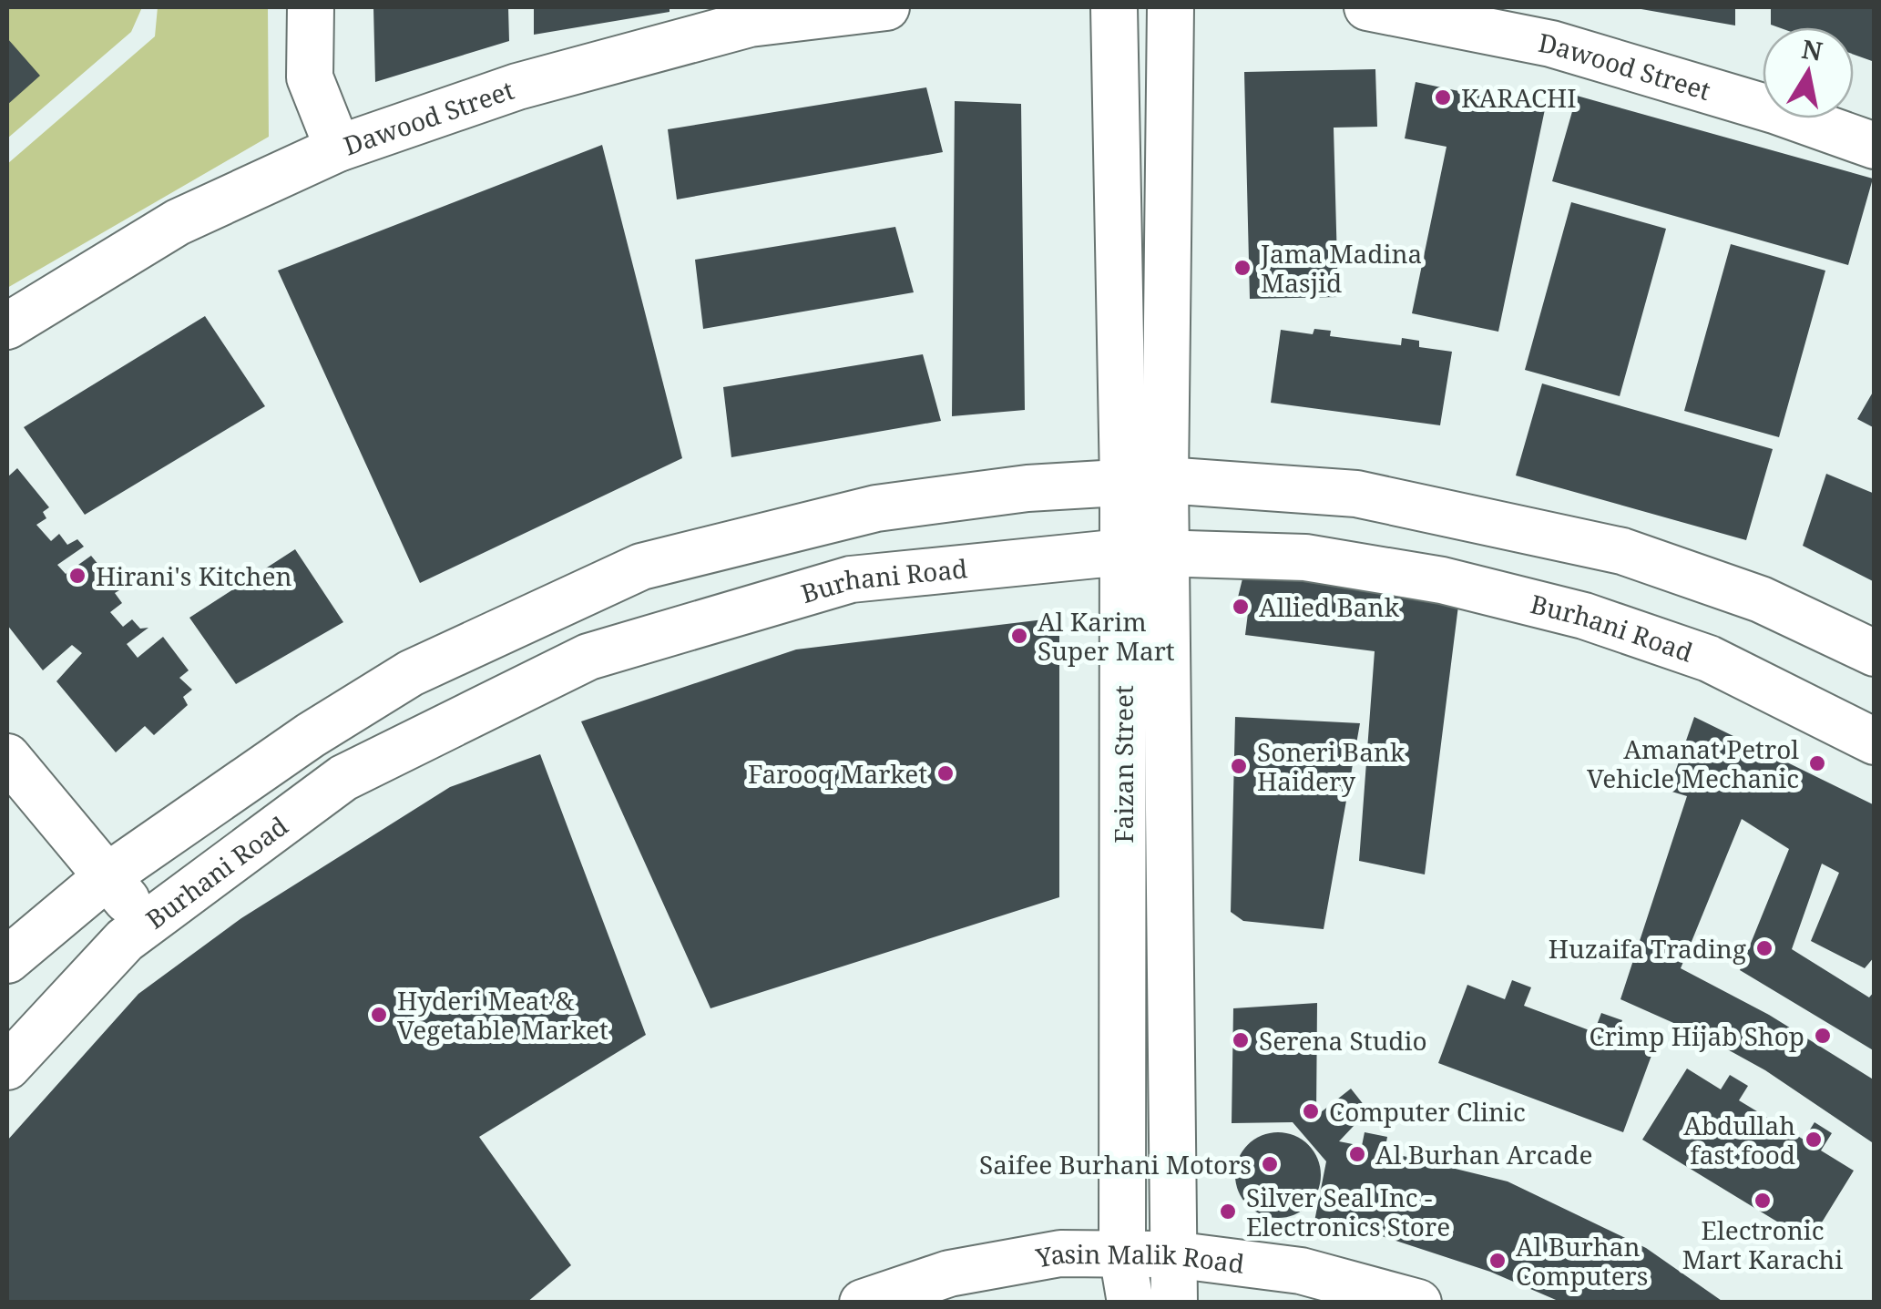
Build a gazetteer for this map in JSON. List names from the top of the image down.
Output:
{
  "streets": {
    "street": [
      "Dawood Street",
      "Burhani Road",
      "Faizan Street",
      "Yasin Malik Road"
    ]
  },
  "crossings": [
    ["Burhani Road", "Faizan Street"],
    ["Faizan Street", "Yasin Malik Road"]
  ],
  "places": [
    "KARACHI",
    "Jama Madina Masjid",
    "Hirani's Kitchen",
    "Allied Bank",
    "Al Karim Super Mart",
    "Amanat Petrol Vehicle Mechanic",
    "Soneri Bank Haidery",
    "Farooq Market",
    "Huzaifa Trading",
    "Hyderi Meat & Vegetable Market",
    "Crimp Hijab Shop",
    "Serena Studio",
    "Computer Clinic",
    "Abdullah fast food",
    "Al Burhan Arcade",
    "Saifee Burhani Motors",
    "Electronic Mart Karachi",
    "Silver Seal Inc - Electronics Store",
    "Al Burhan Computers"
  ],
  "north": "top"
}
